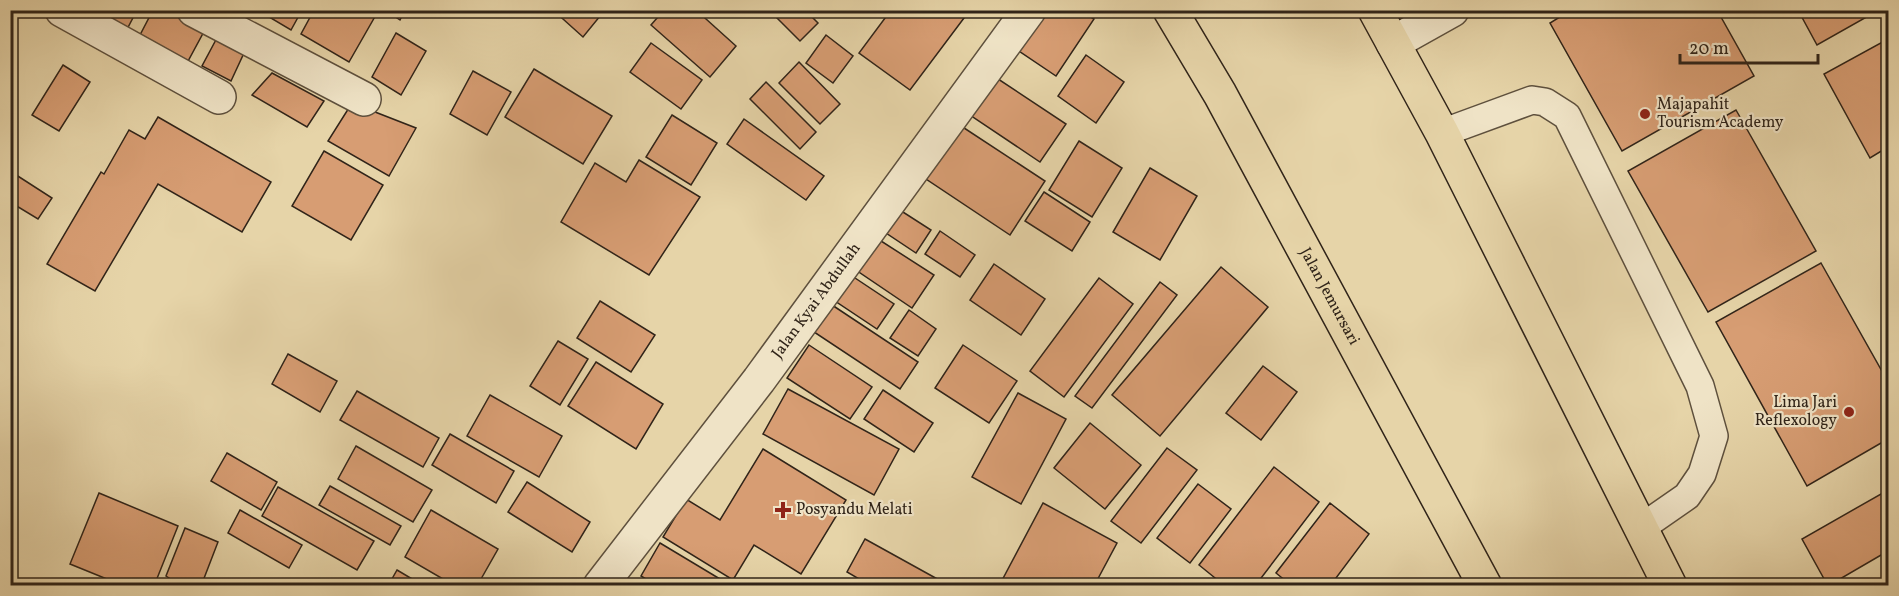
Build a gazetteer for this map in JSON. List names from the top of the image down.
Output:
{
  "streets": {
    "main road": ["Jalan Jemursari"],
    "street": ["Jalan Kyai Abdullah"]
  },
  "places": {
    "other": ["Majapahit Tourism Academy", "Lima Jari Reflexology"],
    "health": ["Posyandu Melati"]
  },
  "scale_bar": "20 m"
}
